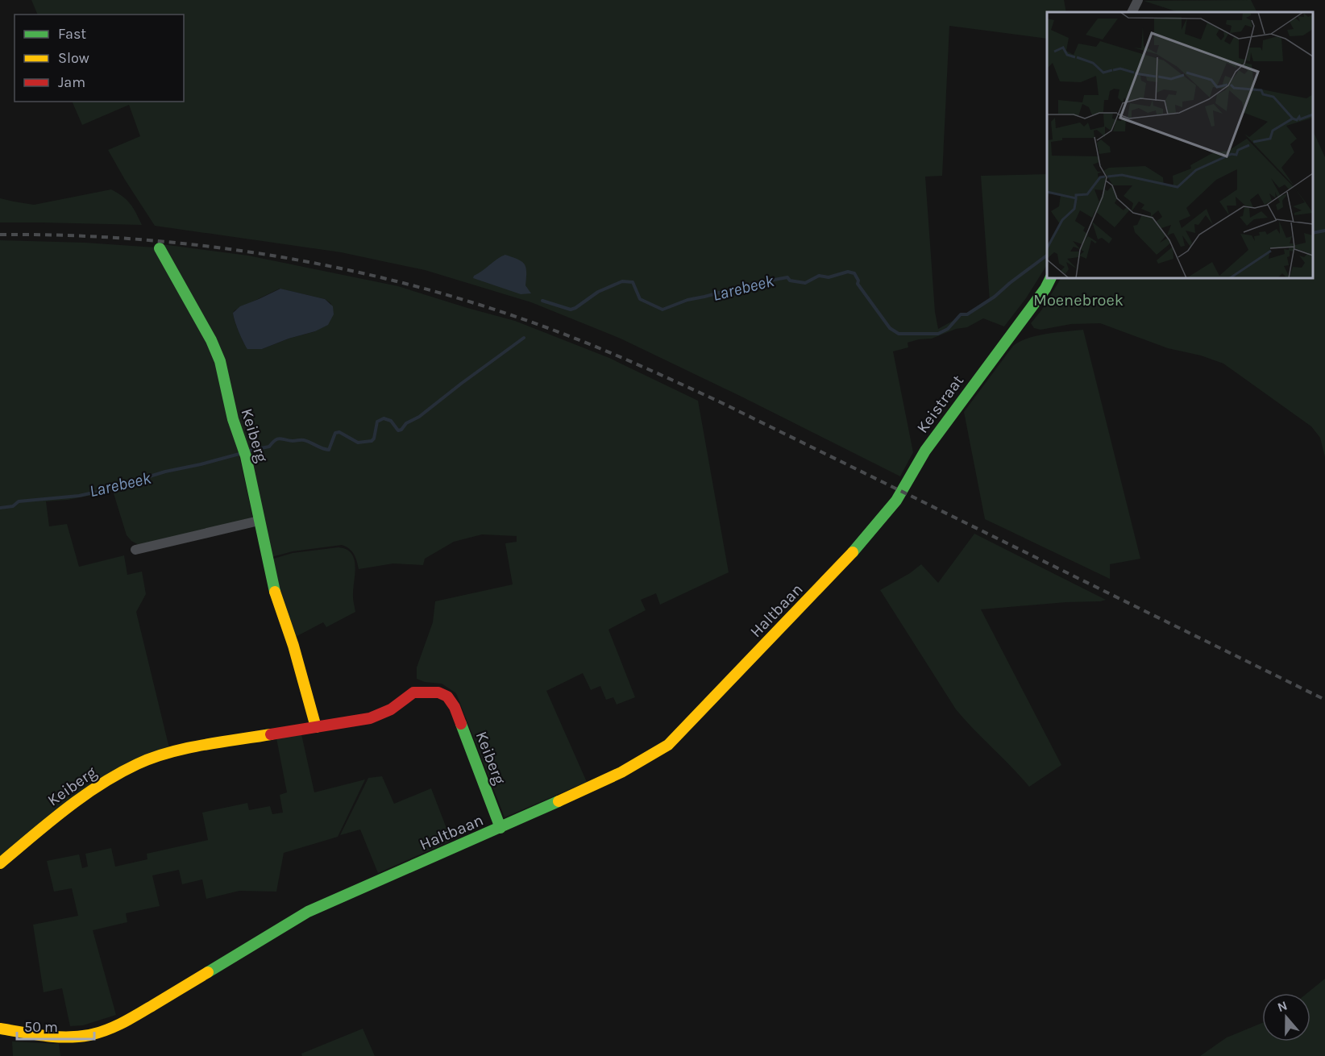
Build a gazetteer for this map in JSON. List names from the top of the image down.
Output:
{
  "streets": {
    "street": ["Keistraat", "Keiberg", "Haltbaan"]
  },
  "crossings": [
    ["Keistraat", "Haltbaan"],
    ["Keiberg", "Haltbaan"]
  ],
  "water": ["Larebeek"],
  "parks": ["Moenebroek"],
  "legend": ["Fast", "Slow", "Jam"],
  "scale_bar": "50 m",
  "north": "top"
}
